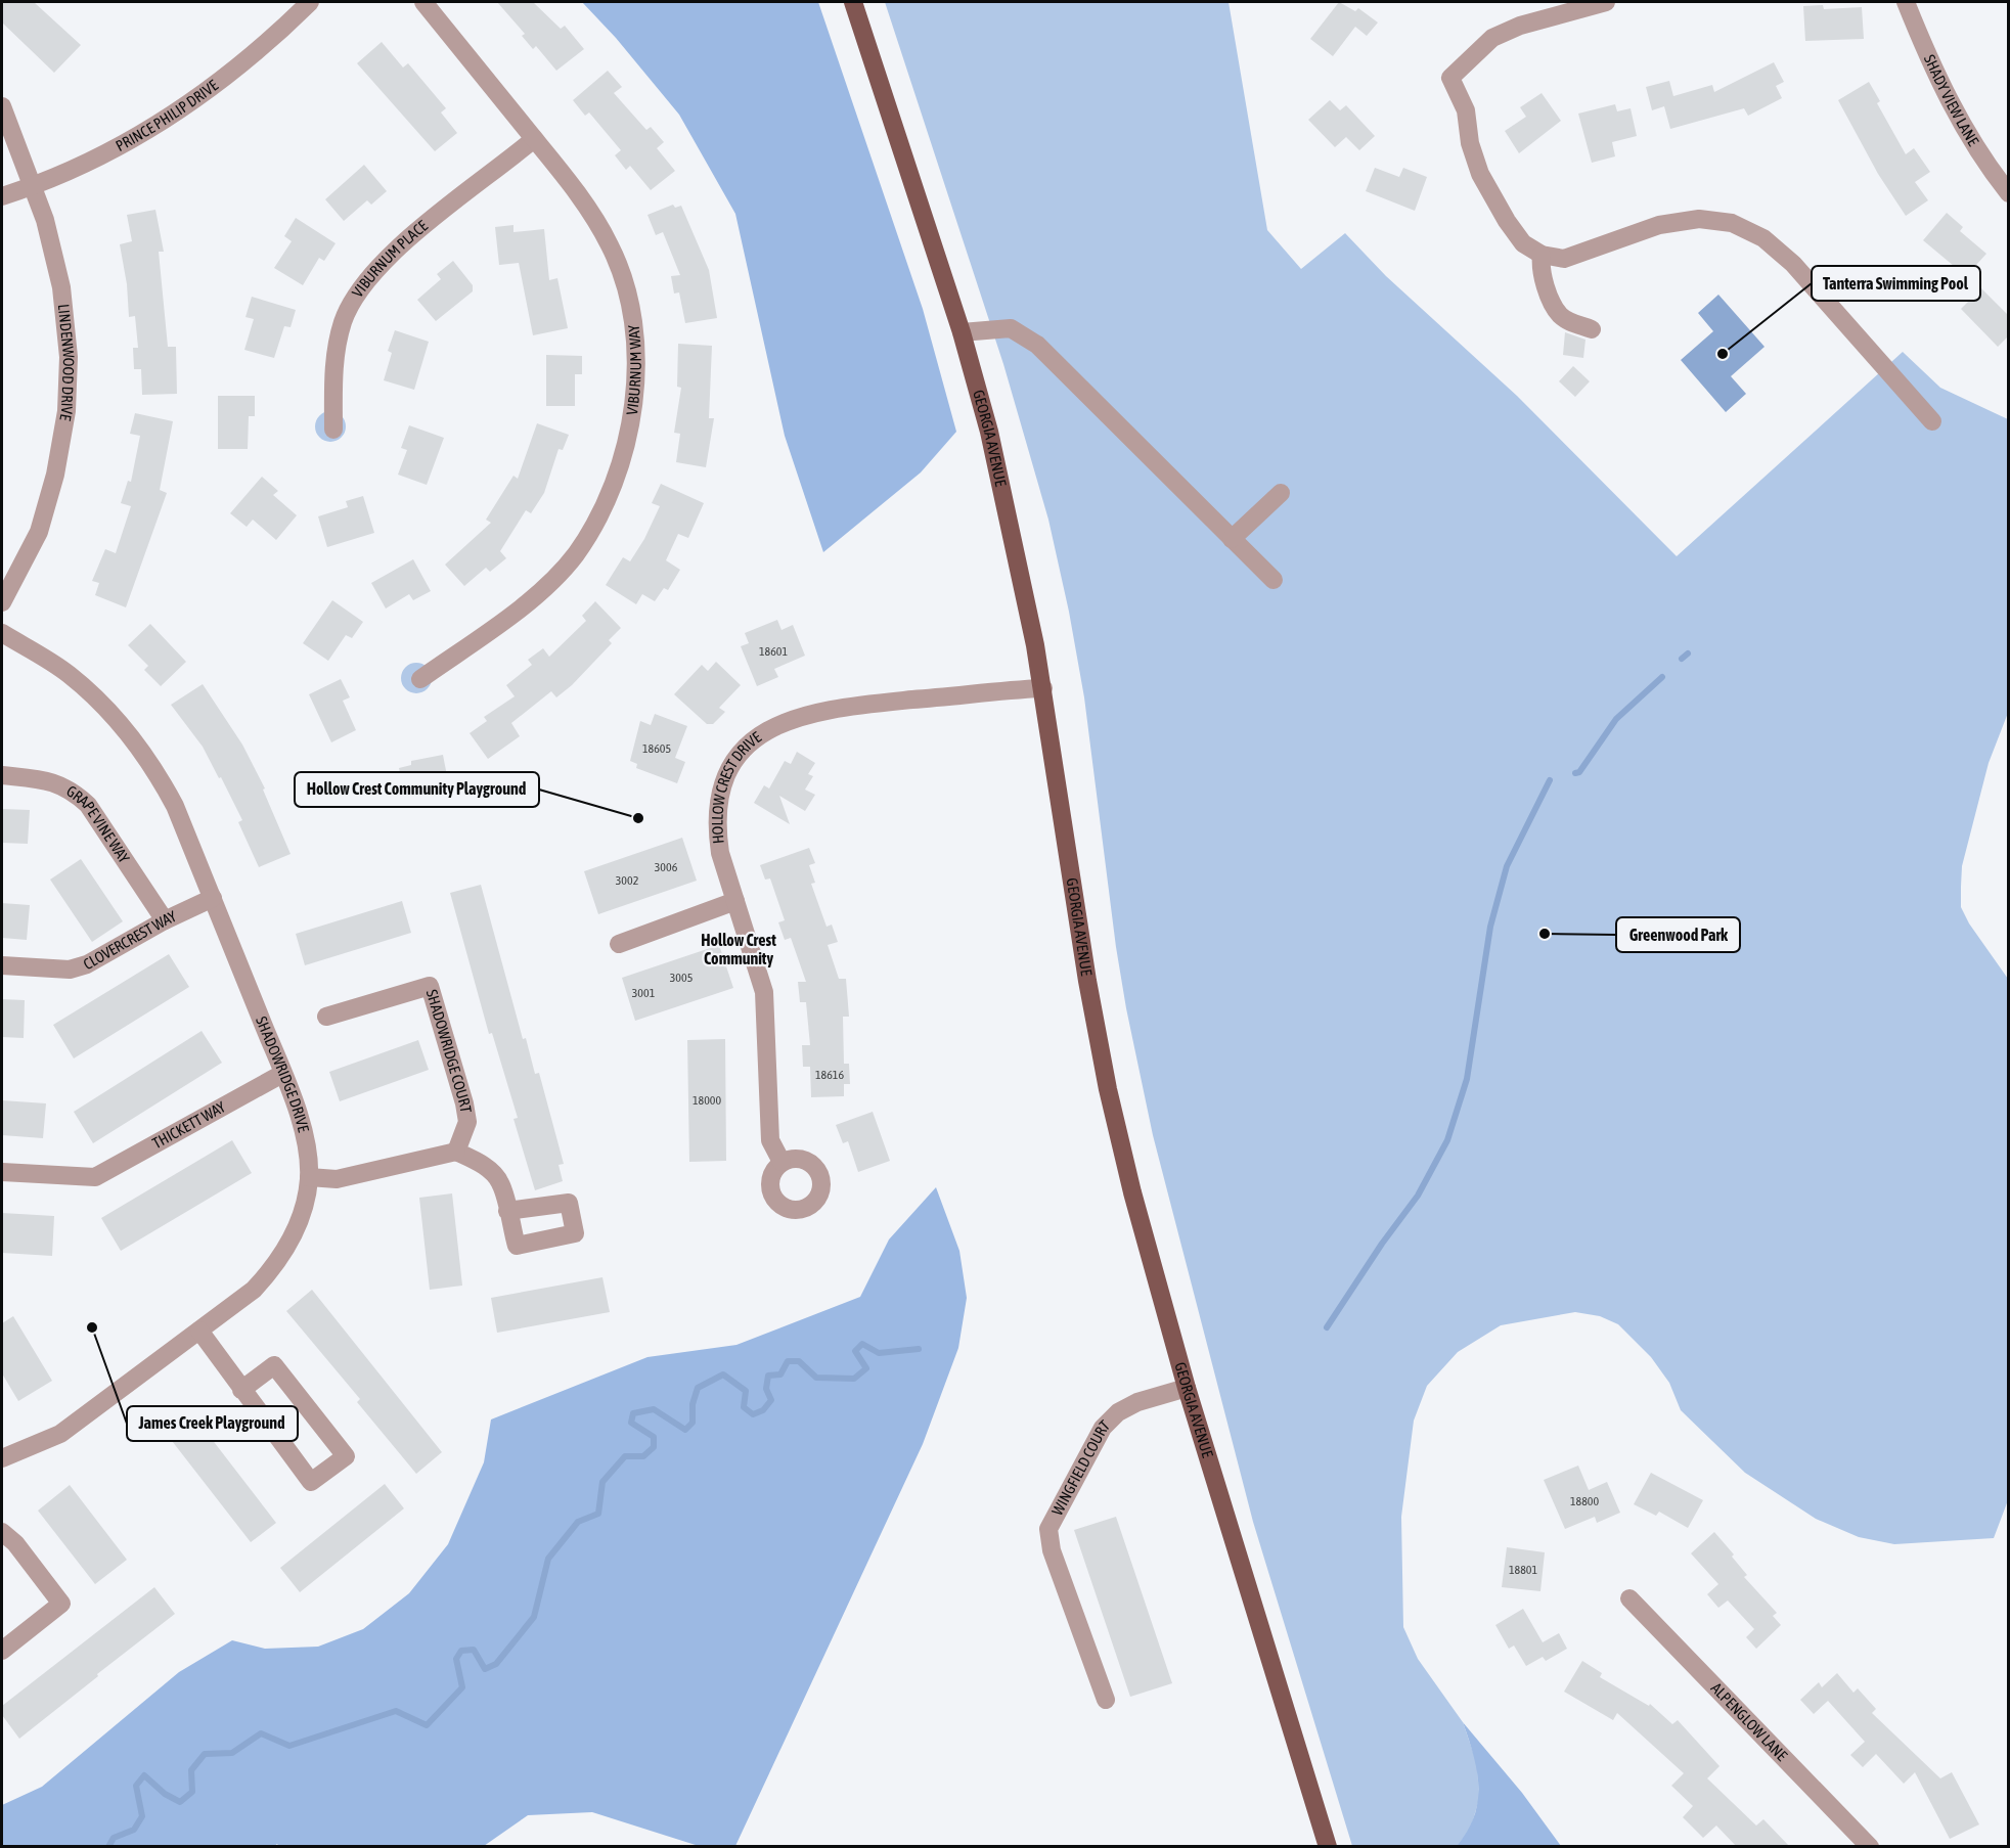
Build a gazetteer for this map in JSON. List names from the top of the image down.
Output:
{
  "streets": {
    "main road": ["GEORGIA AVENUE"],
    "street": [
      "SHADY VIEW LANE",
      "PRINCE PHILIP DRIVE",
      "VIBURNUM PLACE",
      "LINDENWOOD DRIVE",
      "VIBURNUM WAY",
      "HOLLOW CREST DRIVE",
      "GRAPE VINE WAY",
      "CLOVERCREST WAY",
      "SHADOWRIDGE COURT",
      "SHADOWRIDGE DRIVE",
      "THICKETT WAY",
      "WINGFIELD COURT",
      "ALPENGLOW LANE"
    ]
  },
  "crossings": [
    ["PRINCE PHILIP DRIVE", "LINDENWOOD DRIVE"],
    ["VIBURNUM PLACE", "VIBURNUM WAY"],
    ["GEORGIA AVENUE", "HOLLOW CREST DRIVE"],
    ["GEORGIA AVENUE", "WINGFIELD COURT"],
    ["GRAPE VINE WAY", "CLOVERCREST WAY"],
    ["CLOVERCREST WAY", "SHADOWRIDGE DRIVE"],
    ["SHADOWRIDGE DRIVE", "THICKETT WAY"]
  ],
  "districts": ["Hollow Crest Community"],
  "places": [
    "Tanterra Swimming Pool",
    "Hollow Crest Community Playground",
    "Greenwood Park",
    "James Creek Playground"
  ],
  "house_numbers": [
    "18601",
    "18605",
    "3006",
    "3002",
    "3005",
    "3001",
    "18616",
    "18000",
    "18800",
    "18801"
  ]
}
